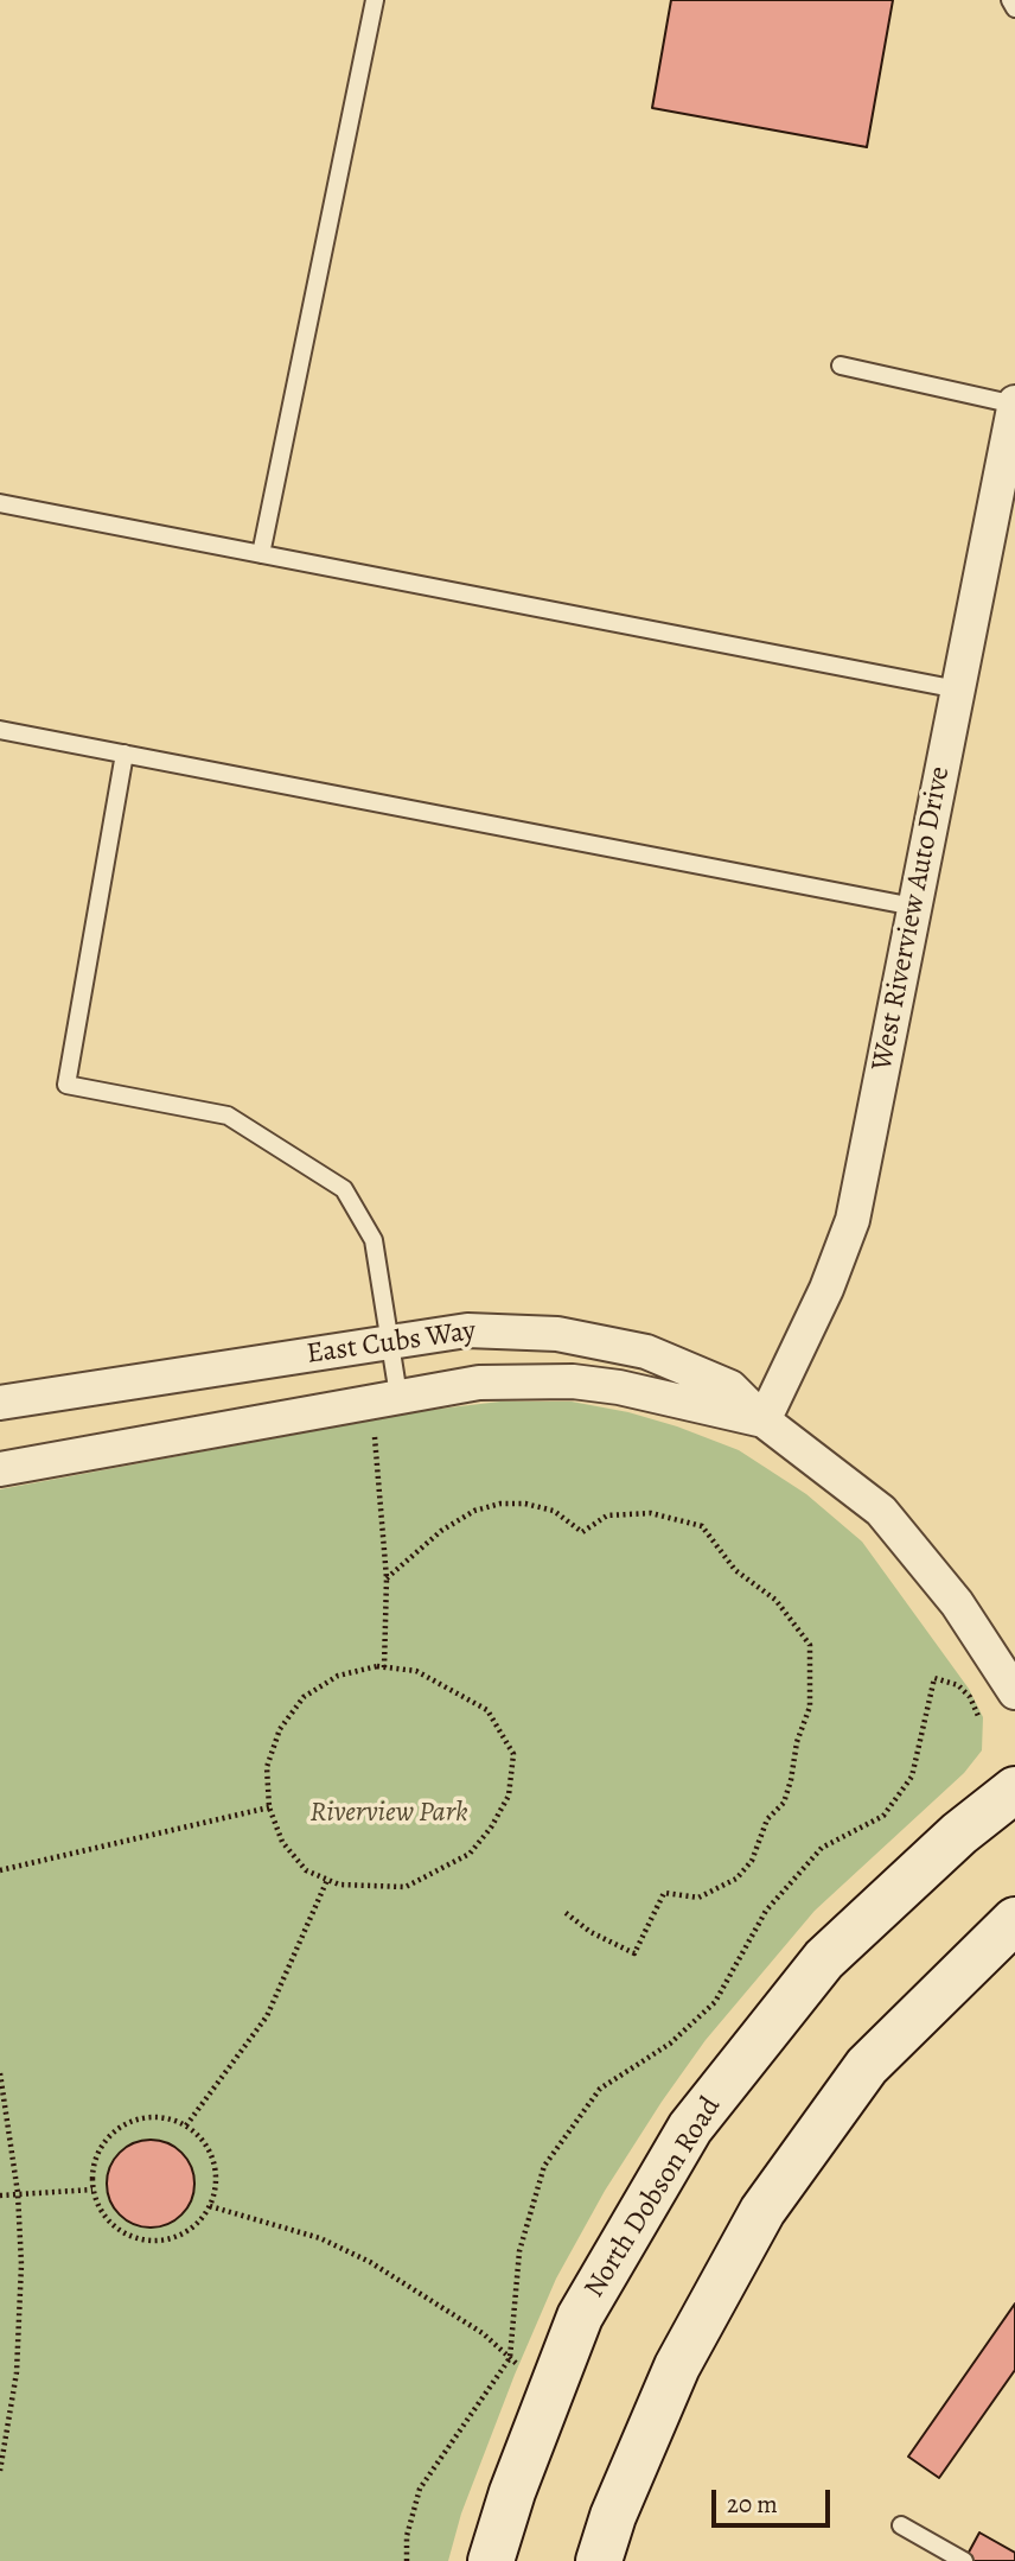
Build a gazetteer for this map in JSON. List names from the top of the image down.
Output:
{
  "streets": {
    "main road": ["North Dobson Road"],
    "street": ["West Riverview Auto Drive", "East Cubs Way"]
  },
  "crossings": [
    ["West Riverview Auto Drive", "East Cubs Way"]
  ],
  "parks": ["Riverview Park"],
  "scale_bar": "20 m"
}
